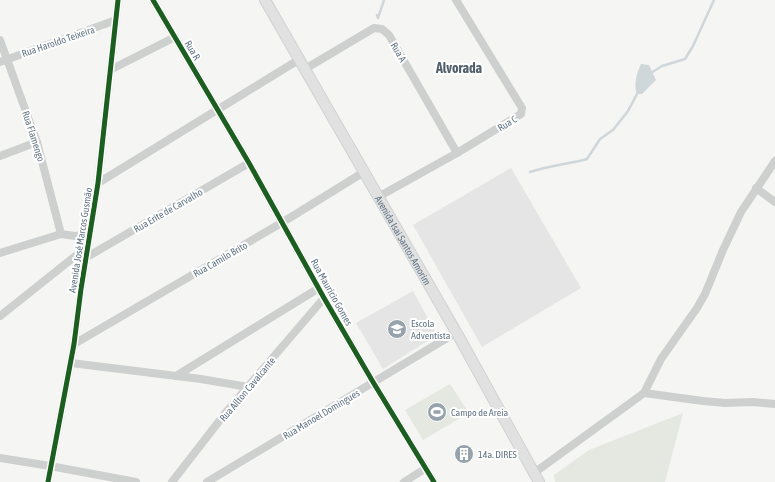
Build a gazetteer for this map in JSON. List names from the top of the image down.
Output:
{
  "streets": {
    "main road": ["Avenida Isai Santos Amorim"],
    "street": [
      "Rua Haroldo Teixeira",
      "Rua R",
      "Rua A",
      "Rua C",
      "Rua Flamengo",
      "Rua Erite de Carvalho",
      "Avenida José Marcos Gusmão",
      "Rua Camilo Brito",
      "Rua Maurício Gomes",
      "Rua Aílton Cavalcante",
      "Rua Manoel Domingues"
    ]
  },
  "crossings": [
    ["Rua Haroldo Teixeira", "Rua Flamengo"],
    ["Rua Haroldo Teixeira", "Avenida José Marcos Gusmão"],
    ["Rua R", "Rua Maurício Gomes"],
    ["Rua A", "Rua C"],
    ["Rua A", "Avenida Isai Santos Amorim"],
    ["Rua C", "Avenida Isai Santos Amorim"],
    ["Rua Erite de Carvalho", "Avenida José Marcos Gusmão"],
    ["Rua Erite de Carvalho", "Rua Maurício Gomes"],
    ["Avenida José Marcos Gusmão", "Rua Camilo Brito"],
    ["Avenida Isai Santos Amorim", "Rua Camilo Brito"],
    ["Avenida Isai Santos Amorim", "Rua Manoel Domingues"],
    ["Rua Camilo Brito", "Rua Maurício Gomes"],
    ["Rua Maurício Gomes", "Rua Aílton Cavalcante"],
    ["Rua Maurício Gomes", "Rua Manoel Domingues"]
  ],
  "districts": ["Alvorada"],
  "places": {
    "school or university": ["Escola Adventista"],
    "sports": ["Campo de Areia"],
    "building": ["14a. DIRES"]
  }
}
